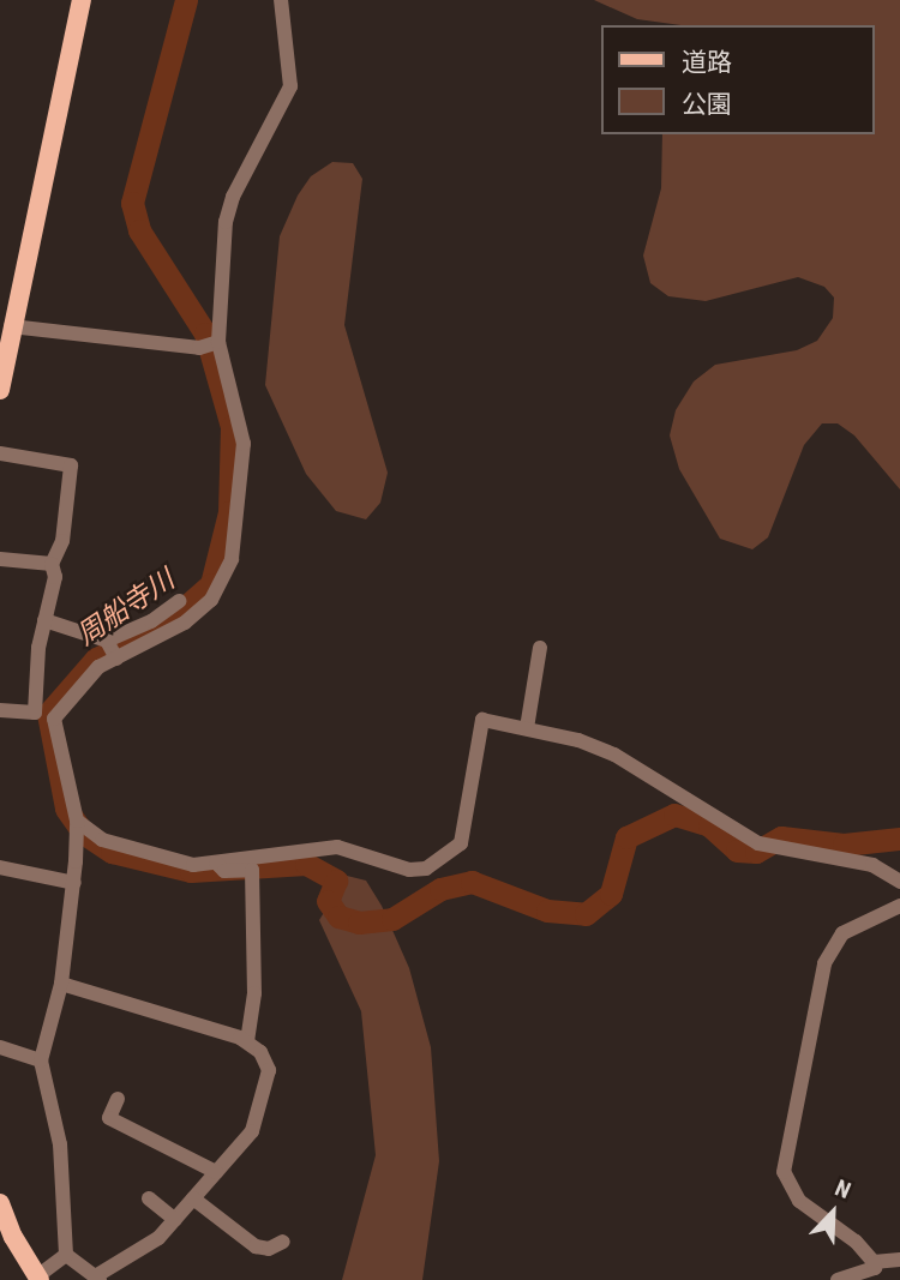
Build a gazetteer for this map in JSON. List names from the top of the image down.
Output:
{
  "water": ["周船寺川"],
  "legend": ["道路", "公園"],
  "north": "top right"
}
